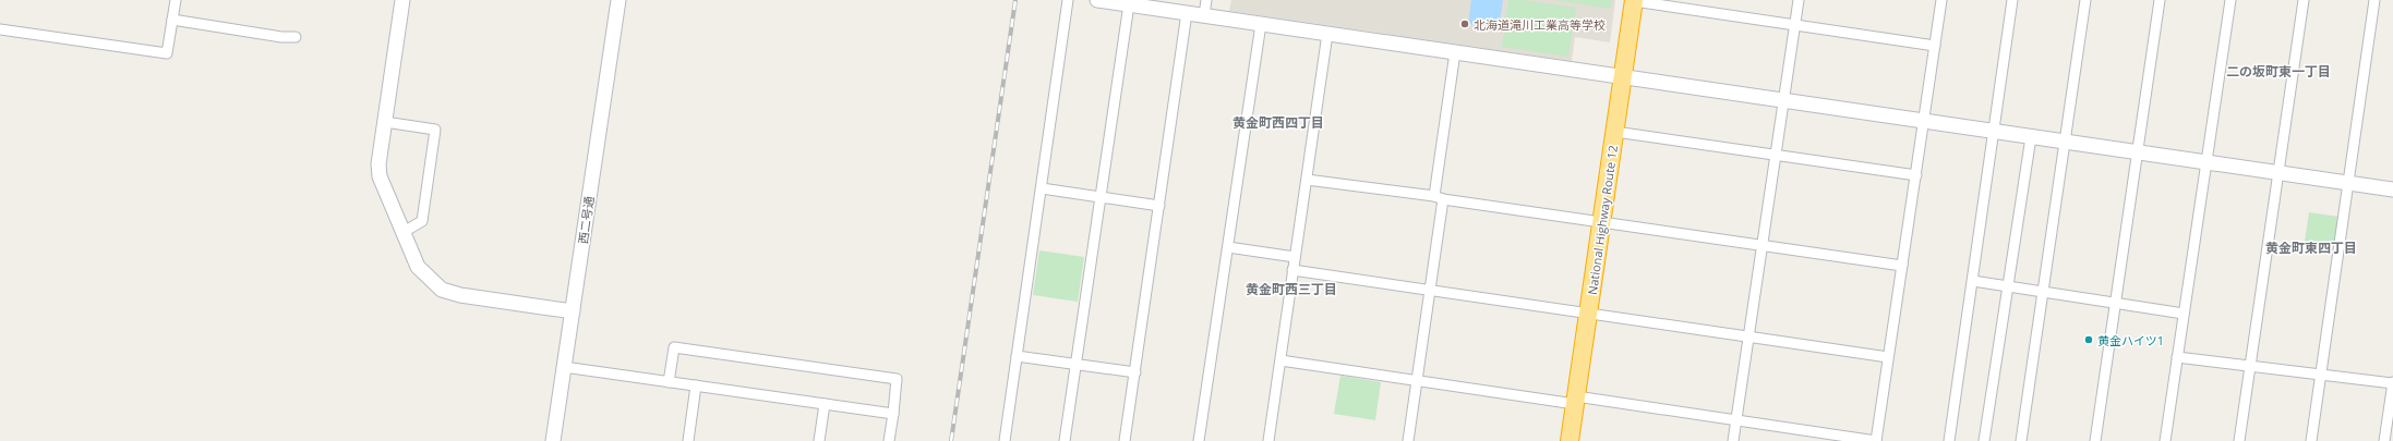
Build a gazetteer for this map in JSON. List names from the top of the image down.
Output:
{
  "streets": {
    "highway": ["National Highway Route 12"],
    "street": ["西二号通"]
  },
  "districts": [
    "二の坂町東一丁目",
    "黄金町西四丁目",
    "黄金町東四丁目",
    "黄金町西三丁目"
  ],
  "places": ["北海道滝川工業高等学校", "黄金ハイツ1"]
}
